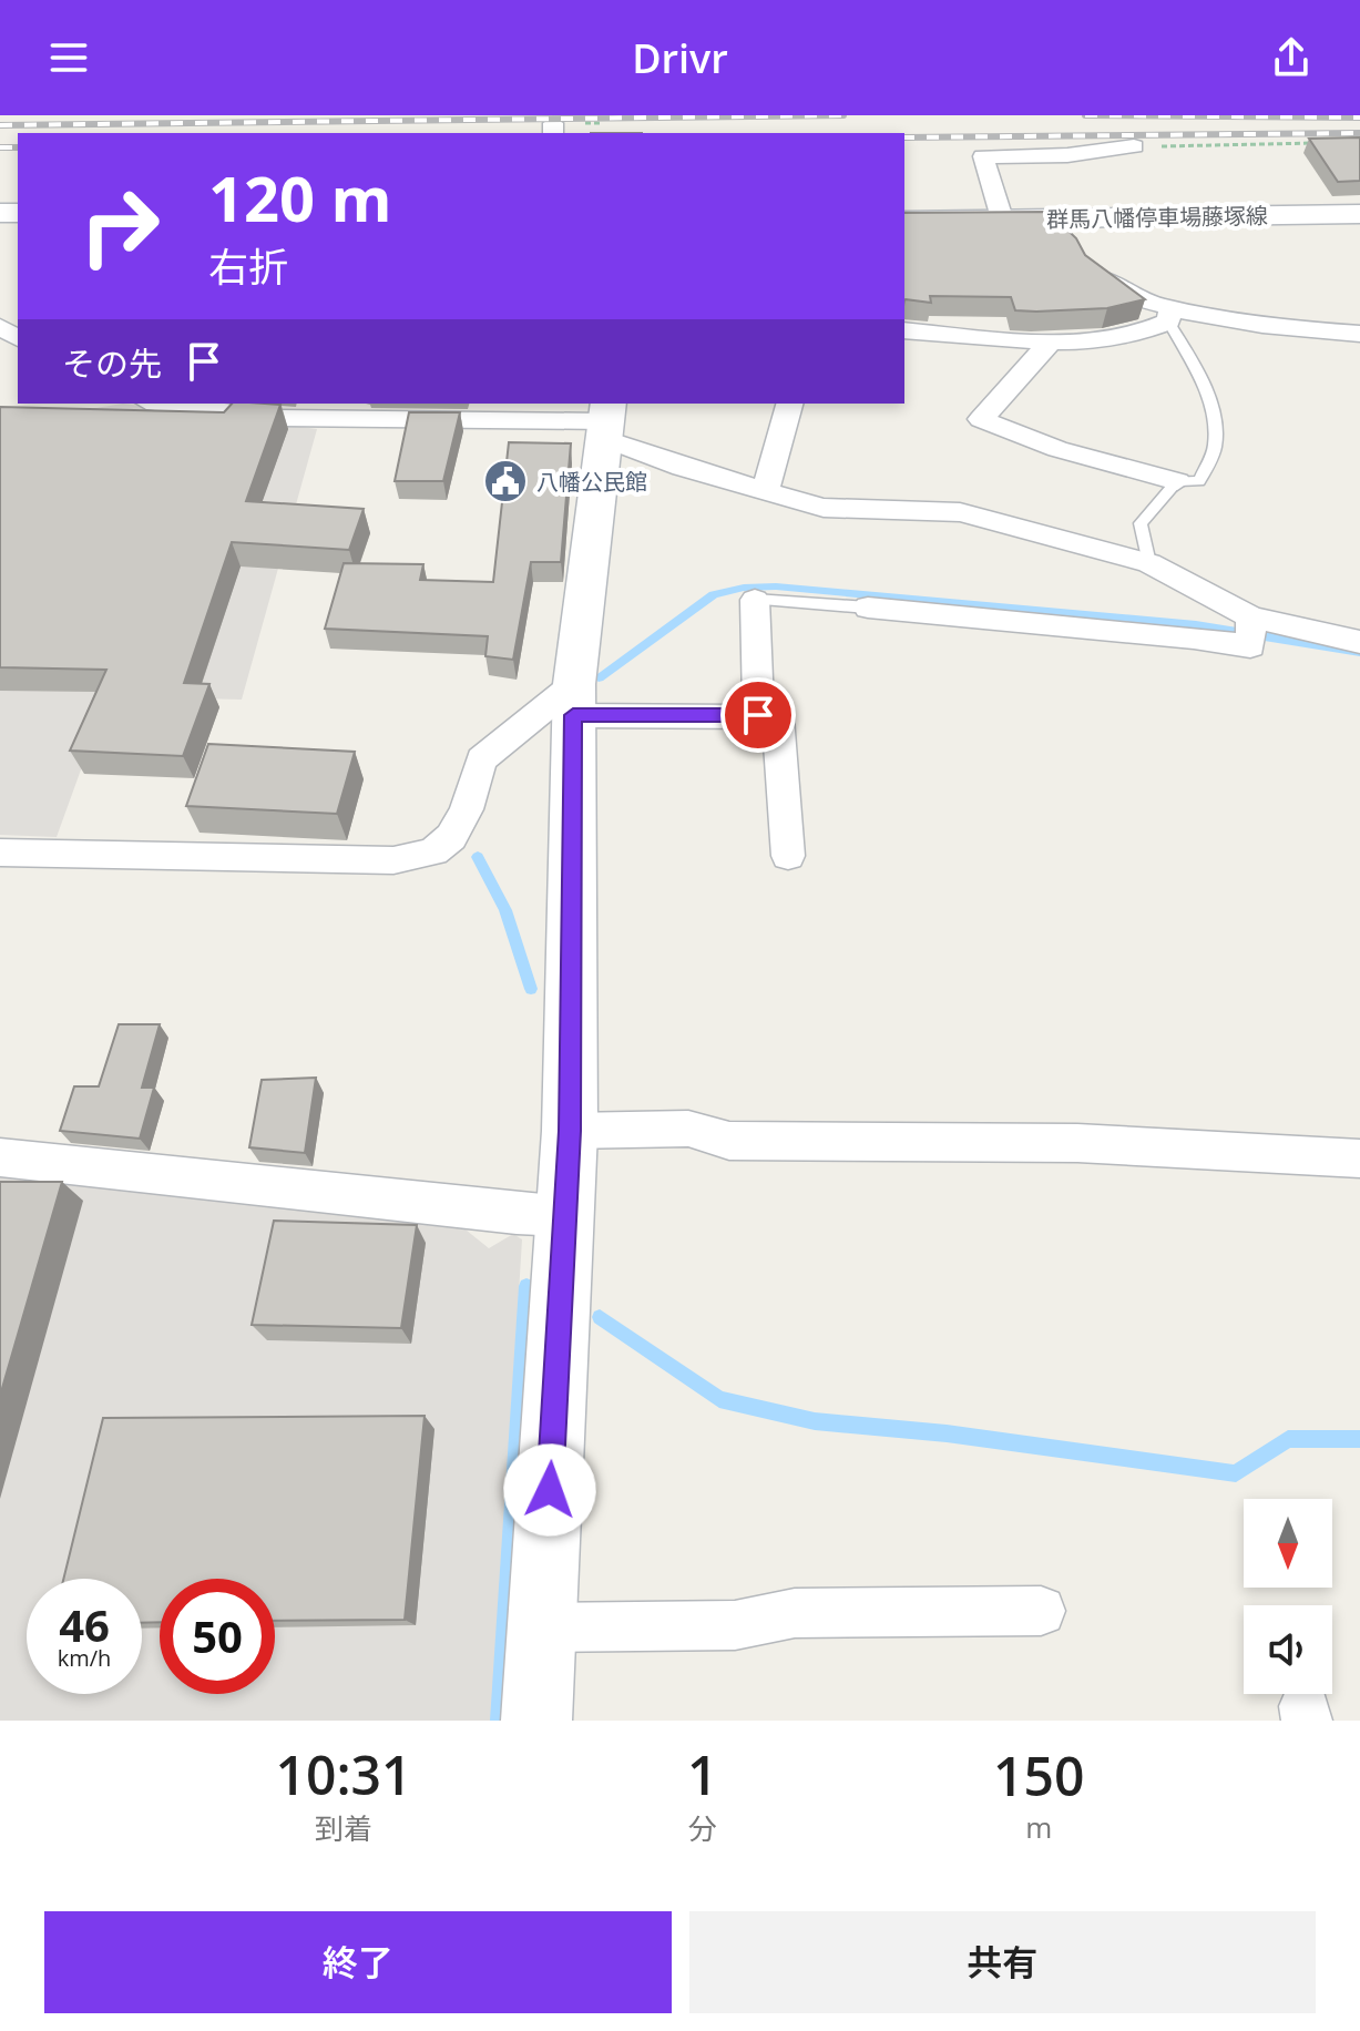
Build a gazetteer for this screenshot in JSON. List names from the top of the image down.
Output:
{
  "streets": {
    "main road": ["群馬八幡停車場藤塚線"]
  },
  "places": {
    "public building": ["八幡公民館"]
  },
  "north": "bottom",
  "page": {
    "header": "Drivr",
    "turn": ["120 m", "右折"],
    "then": "その先",
    "speed": "46 km/h",
    "limit": "50",
    "eta": [
      "10:31",
      "到着",
      "1",
      "分",
      "150",
      "m"
    ],
    "buttons": ["終了", "共有"]
  }
}
